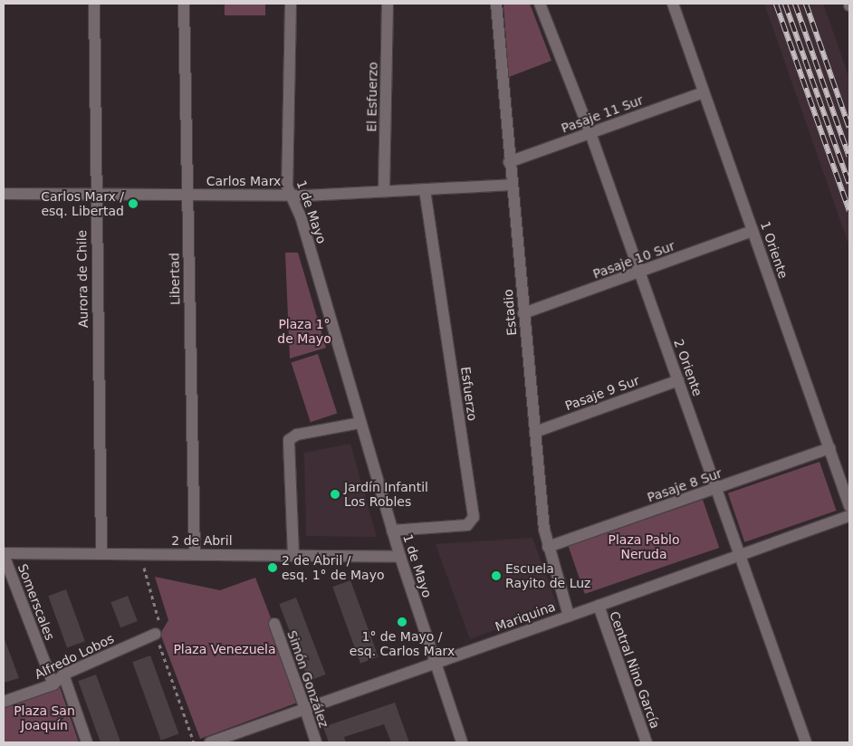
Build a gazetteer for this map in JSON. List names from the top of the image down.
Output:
{
  "streets": {
    "street": [
      "El Esfuerzo",
      "Pasaje 11 Sur",
      "Carlos Marx",
      "1 de Mayo",
      "1 Oriente",
      "Pasaje 10 Sur",
      "Aurora de Chile",
      "Libertad",
      "Estadio",
      "2 Oriente",
      "Pasaje 9 Sur",
      "Esfuerzo",
      "Pasaje 8 Sur",
      "2 de Abril",
      "Somerscales",
      "Mariquina",
      "Alfredo Lobos",
      "Central Nino García",
      "Simón González"
    ]
  },
  "crossings": [
    ["El Esfuerzo", "Carlos Marx"],
    ["Pasaje 11 Sur", "1 Oriente"],
    ["Pasaje 11 Sur", "Estadio"],
    ["Pasaje 11 Sur", "2 Oriente"],
    ["Carlos Marx", "1 de Mayo"],
    ["Carlos Marx", "Aurora de Chile"],
    ["Carlos Marx", "Libertad"],
    ["Carlos Marx", "Estadio"],
    ["Carlos Marx", "Esfuerzo"],
    ["1 de Mayo", "Esfuerzo"],
    ["1 de Mayo", "2 de Abril"],
    ["1 de Mayo", "Mariquina"],
    ["1 Oriente", "Pasaje 10 Sur"],
    ["1 Oriente", "Pasaje 8 Sur"],
    ["Pasaje 10 Sur", "Estadio"],
    ["Pasaje 10 Sur", "2 Oriente"],
    ["Aurora de Chile", "2 de Abril"],
    ["Libertad", "2 de Abril"],
    ["Estadio", "Pasaje 9 Sur"],
    ["Estadio", "Pasaje 8 Sur"],
    ["Estadio", "Mariquina"],
    ["2 Oriente", "Pasaje 9 Sur"],
    ["2 Oriente", "Pasaje 8 Sur"],
    ["2 Oriente", "Mariquina"],
    ["2 de Abril", "Somerscales"],
    ["Somerscales", "Alfredo Lobos"],
    ["Mariquina", "Central Nino García"],
    ["Mariquina", "Simón González"]
  ],
  "parks": [
    "Plaza 1° de Mayo",
    "Plaza Pablo Neruda",
    "Plaza Venezuela",
    "Plaza San Joaquín"
  ],
  "places": [
    "Carlos Marx / esq. Libertad",
    "Jardín Infantil Los Robles",
    "2 de Abril / esq. 1° de Mayo",
    "Escuela Rayito de Luz",
    "1° de Mayo / esq. Carlos Marx"
  ]
}
